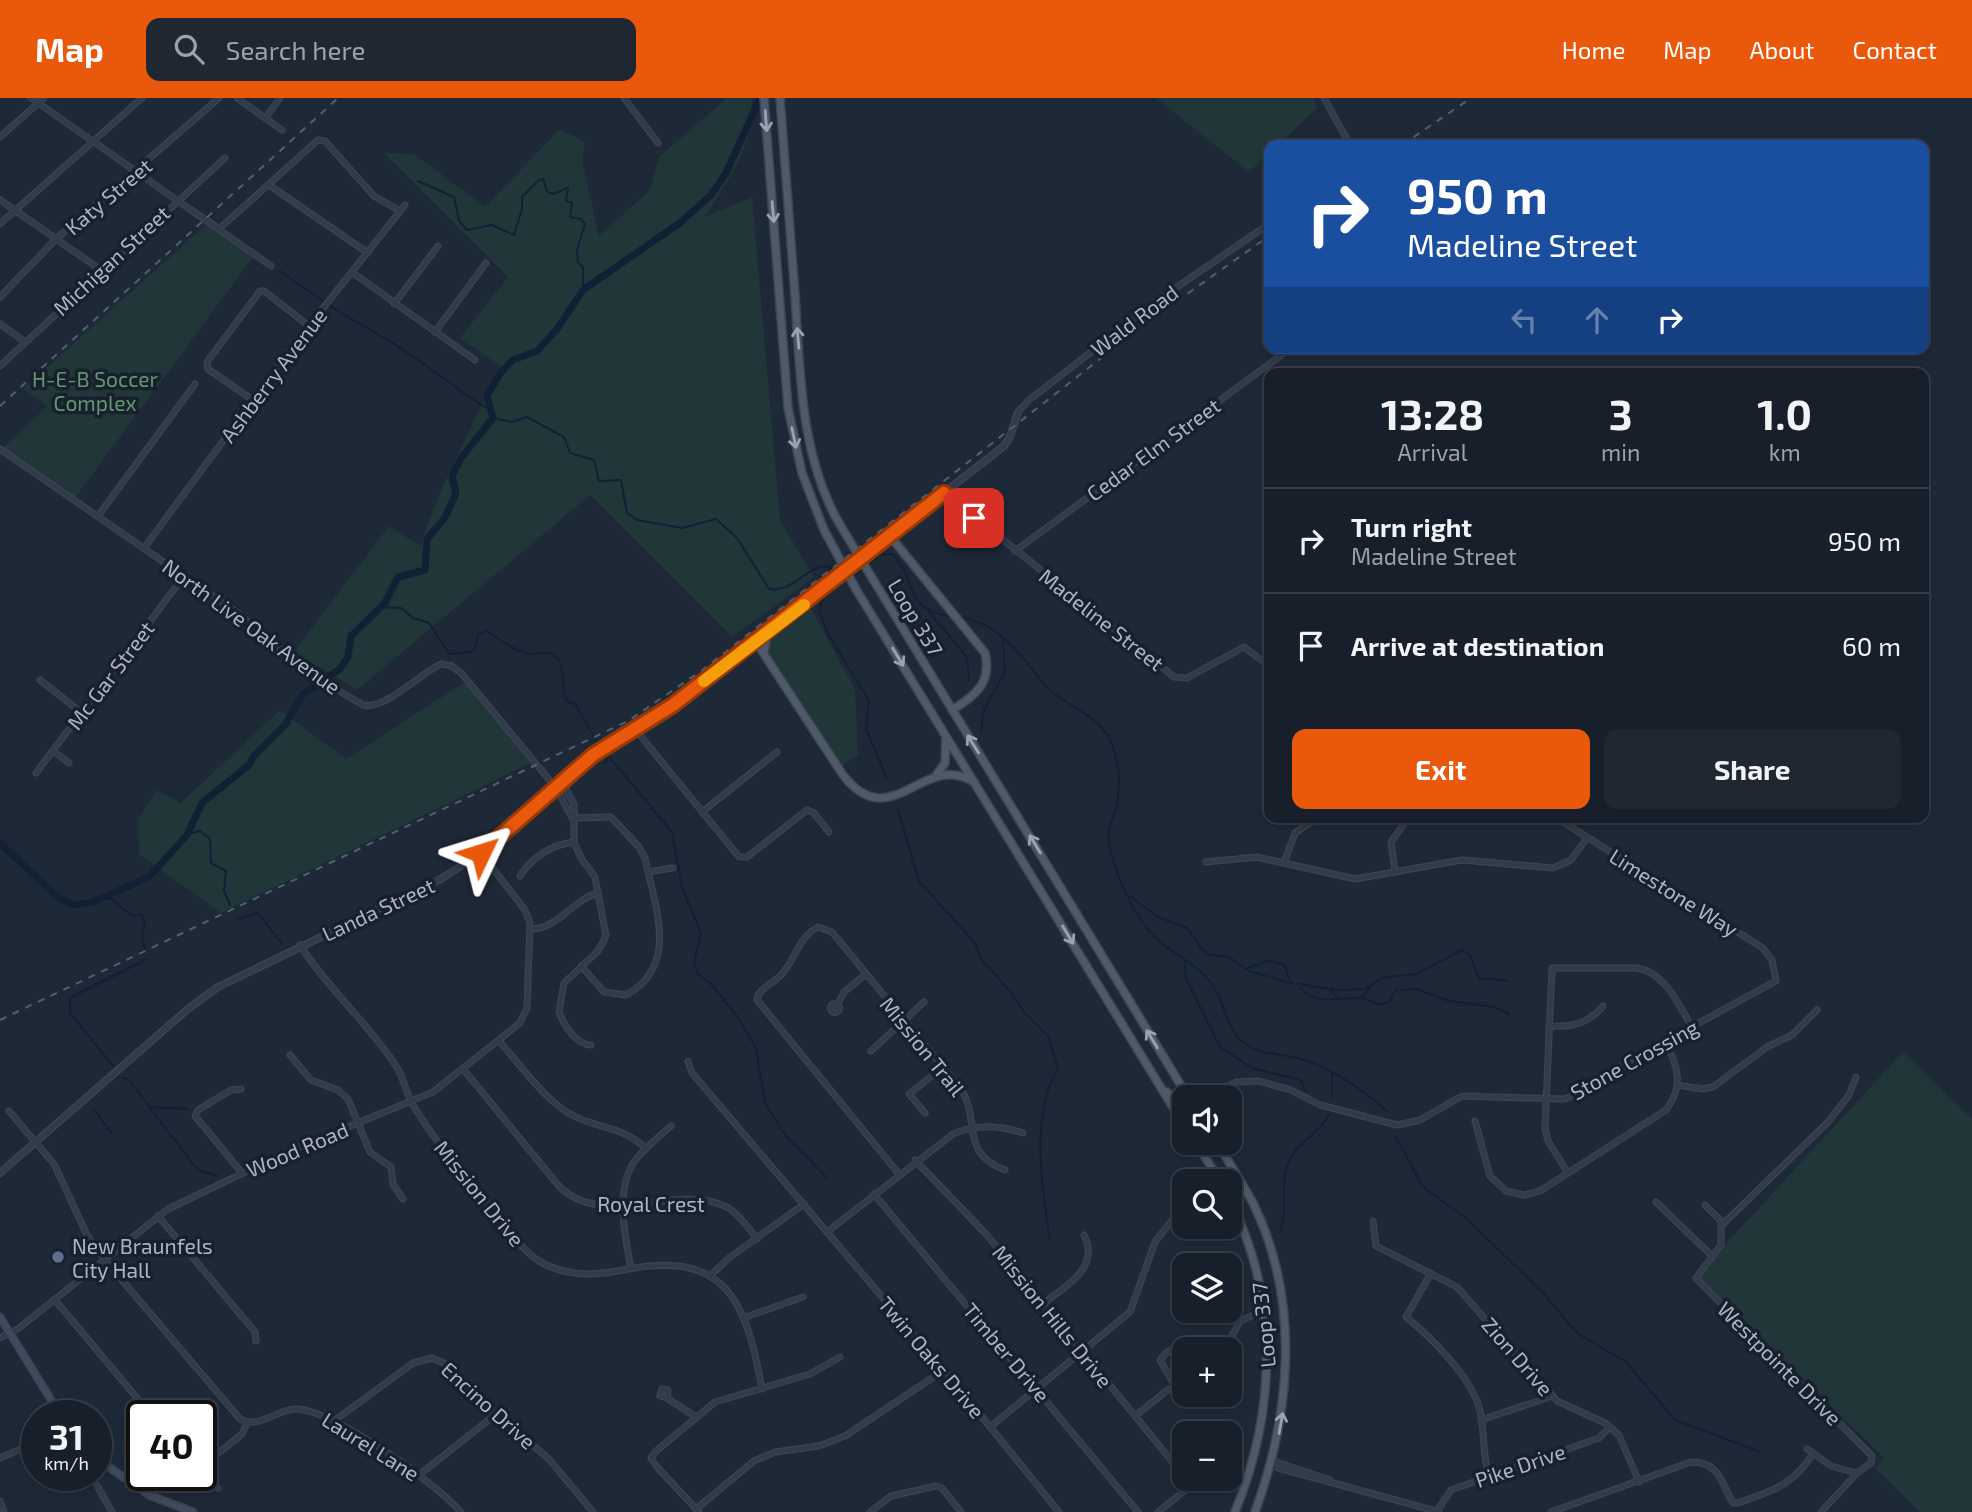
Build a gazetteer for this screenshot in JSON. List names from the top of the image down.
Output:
{
  "streets": {
    "main road": ["Loop 337"],
    "street": [
      "Katy Street",
      "Michigan Street",
      "Wald Road",
      "Ashberry Avenue",
      "Cedar Elm Street",
      "Madeline Street",
      "North Live Oak Avenue",
      "Mc Gar Street",
      "Limestone Way",
      "Landa Street",
      "Mission Trail",
      "Stone Crossing",
      "Wood Road",
      "Mission Drive",
      "Royal Crest",
      "Mission Hills Drive",
      "Timber Drive",
      "Zion Drive",
      "Twin Oaks Drive",
      "Westpointe Drive",
      "Encino Drive",
      "Laurel Lane",
      "Pike Drive"
    ]
  },
  "crossings": [
    ["Wald Road", "Landa Street"],
    ["Ashberry Avenue", "North Live Oak Avenue"],
    ["Cedar Elm Street", "Madeline Street"],
    ["Madeline Street", "Landa Street"],
    ["North Live Oak Avenue", "Mc Gar Street"],
    ["North Live Oak Avenue", "Landa Street"],
    ["Limestone Way", "Stone Crossing"],
    ["Landa Street", "Mission Drive"],
    ["Wood Road", "Mission Drive"],
    ["Wood Road", "Royal Crest"],
    ["Zion Drive", "Pike Drive"],
    ["Encino Drive", "Laurel Lane"]
  ],
  "parks": ["H-E-B Soccer Complex"],
  "places": ["New Braunfels City Hall"],
  "page": {
    "header": "Map",
    "search": "Search here",
    "nav": [
      "Home",
      "Map",
      "About",
      "Contact"
    ],
    "turn": ["950 m", "Madeline Street"],
    "eta": [
      "13:28",
      "Arrival",
      "3",
      "min",
      "1.0",
      "km"
    ],
    "list": [
      {
        "name": "Turn right",
        "note": "Madeline Street",
        "value": "950 m"
      },
      {
        "name": "Arrive at destination",
        "value": "60 m"
      }
    ],
    "buttons": ["Exit", "Share"],
    "map_buttons": ["+", "−"],
    "speed": "31 km/h",
    "limit": "40"
  }
}
